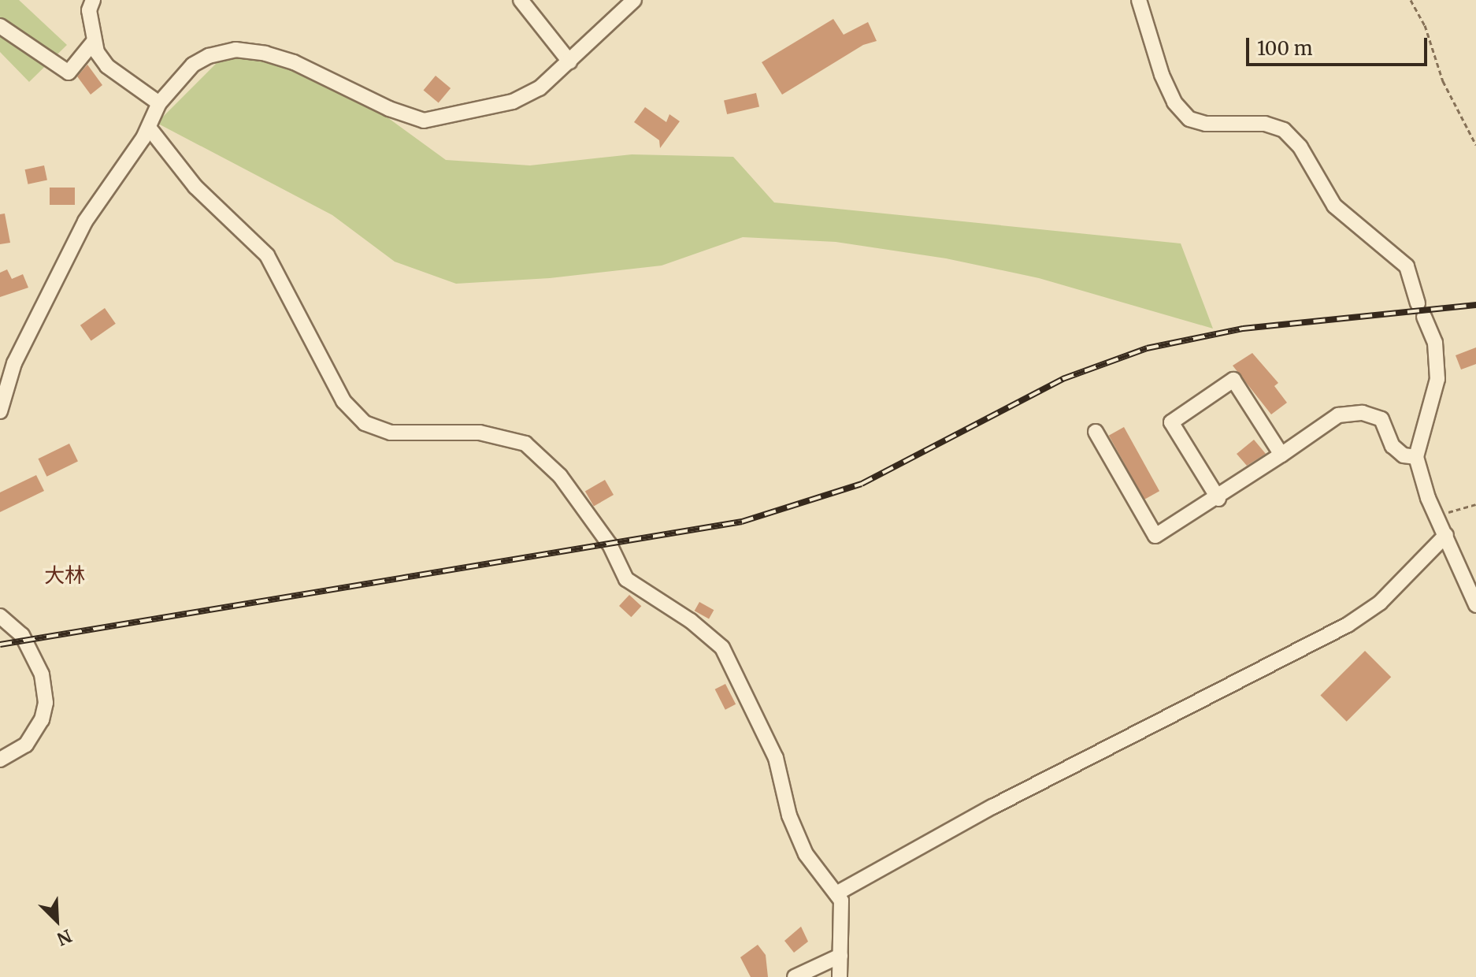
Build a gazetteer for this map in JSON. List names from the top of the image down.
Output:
{
  "districts": ["大林"],
  "scale_bar": "100 m",
  "north": "bottom right"
}
